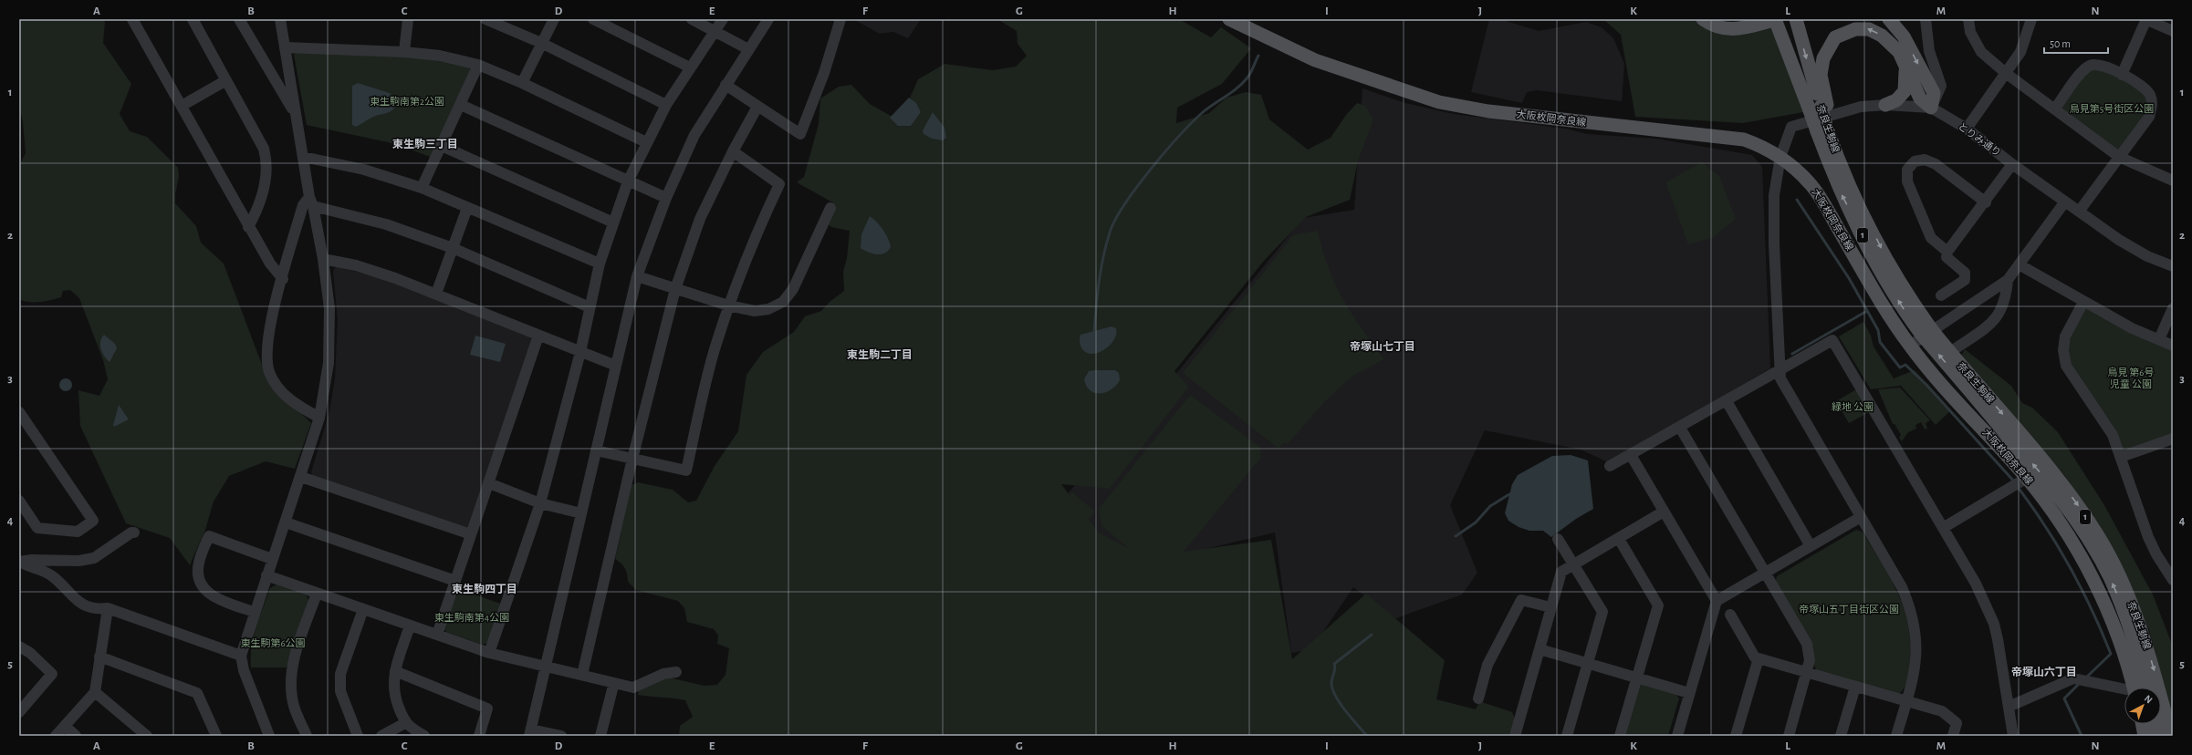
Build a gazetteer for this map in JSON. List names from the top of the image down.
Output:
{
  "streets": {
    "main road": ["大阪枚岡奈良線", "奈良生駒線", "1"],
    "street": ["とりみ通り"]
  },
  "crossings": [
    ["大阪枚岡奈良線", "とりみ通り"]
  ],
  "districts": [
    "東生駒三丁目",
    "帝塚山七丁目",
    "東生駒二丁目",
    "東生駒四丁目",
    "帝塚山六丁目"
  ],
  "parks": [
    "東生駒南第2公園",
    "鳥見第5号街区公園",
    "鳥見 第6号 児童 公園",
    "緑地 公園",
    "帝塚山五丁目街区公園",
    "東生駒南第4公園",
    "東生駒第6公園"
  ],
  "scale_bar": "50 m",
  "north": "top right",
  "grid": {
    "columns": [
      "A",
      "B",
      "C",
      "D",
      "E",
      "F",
      "G",
      "H",
      "I",
      "J",
      "K",
      "L",
      "M",
      "N"
    ],
    "rows": [
      "1",
      "2",
      "3",
      "4",
      "5"
    ]
  }
}
